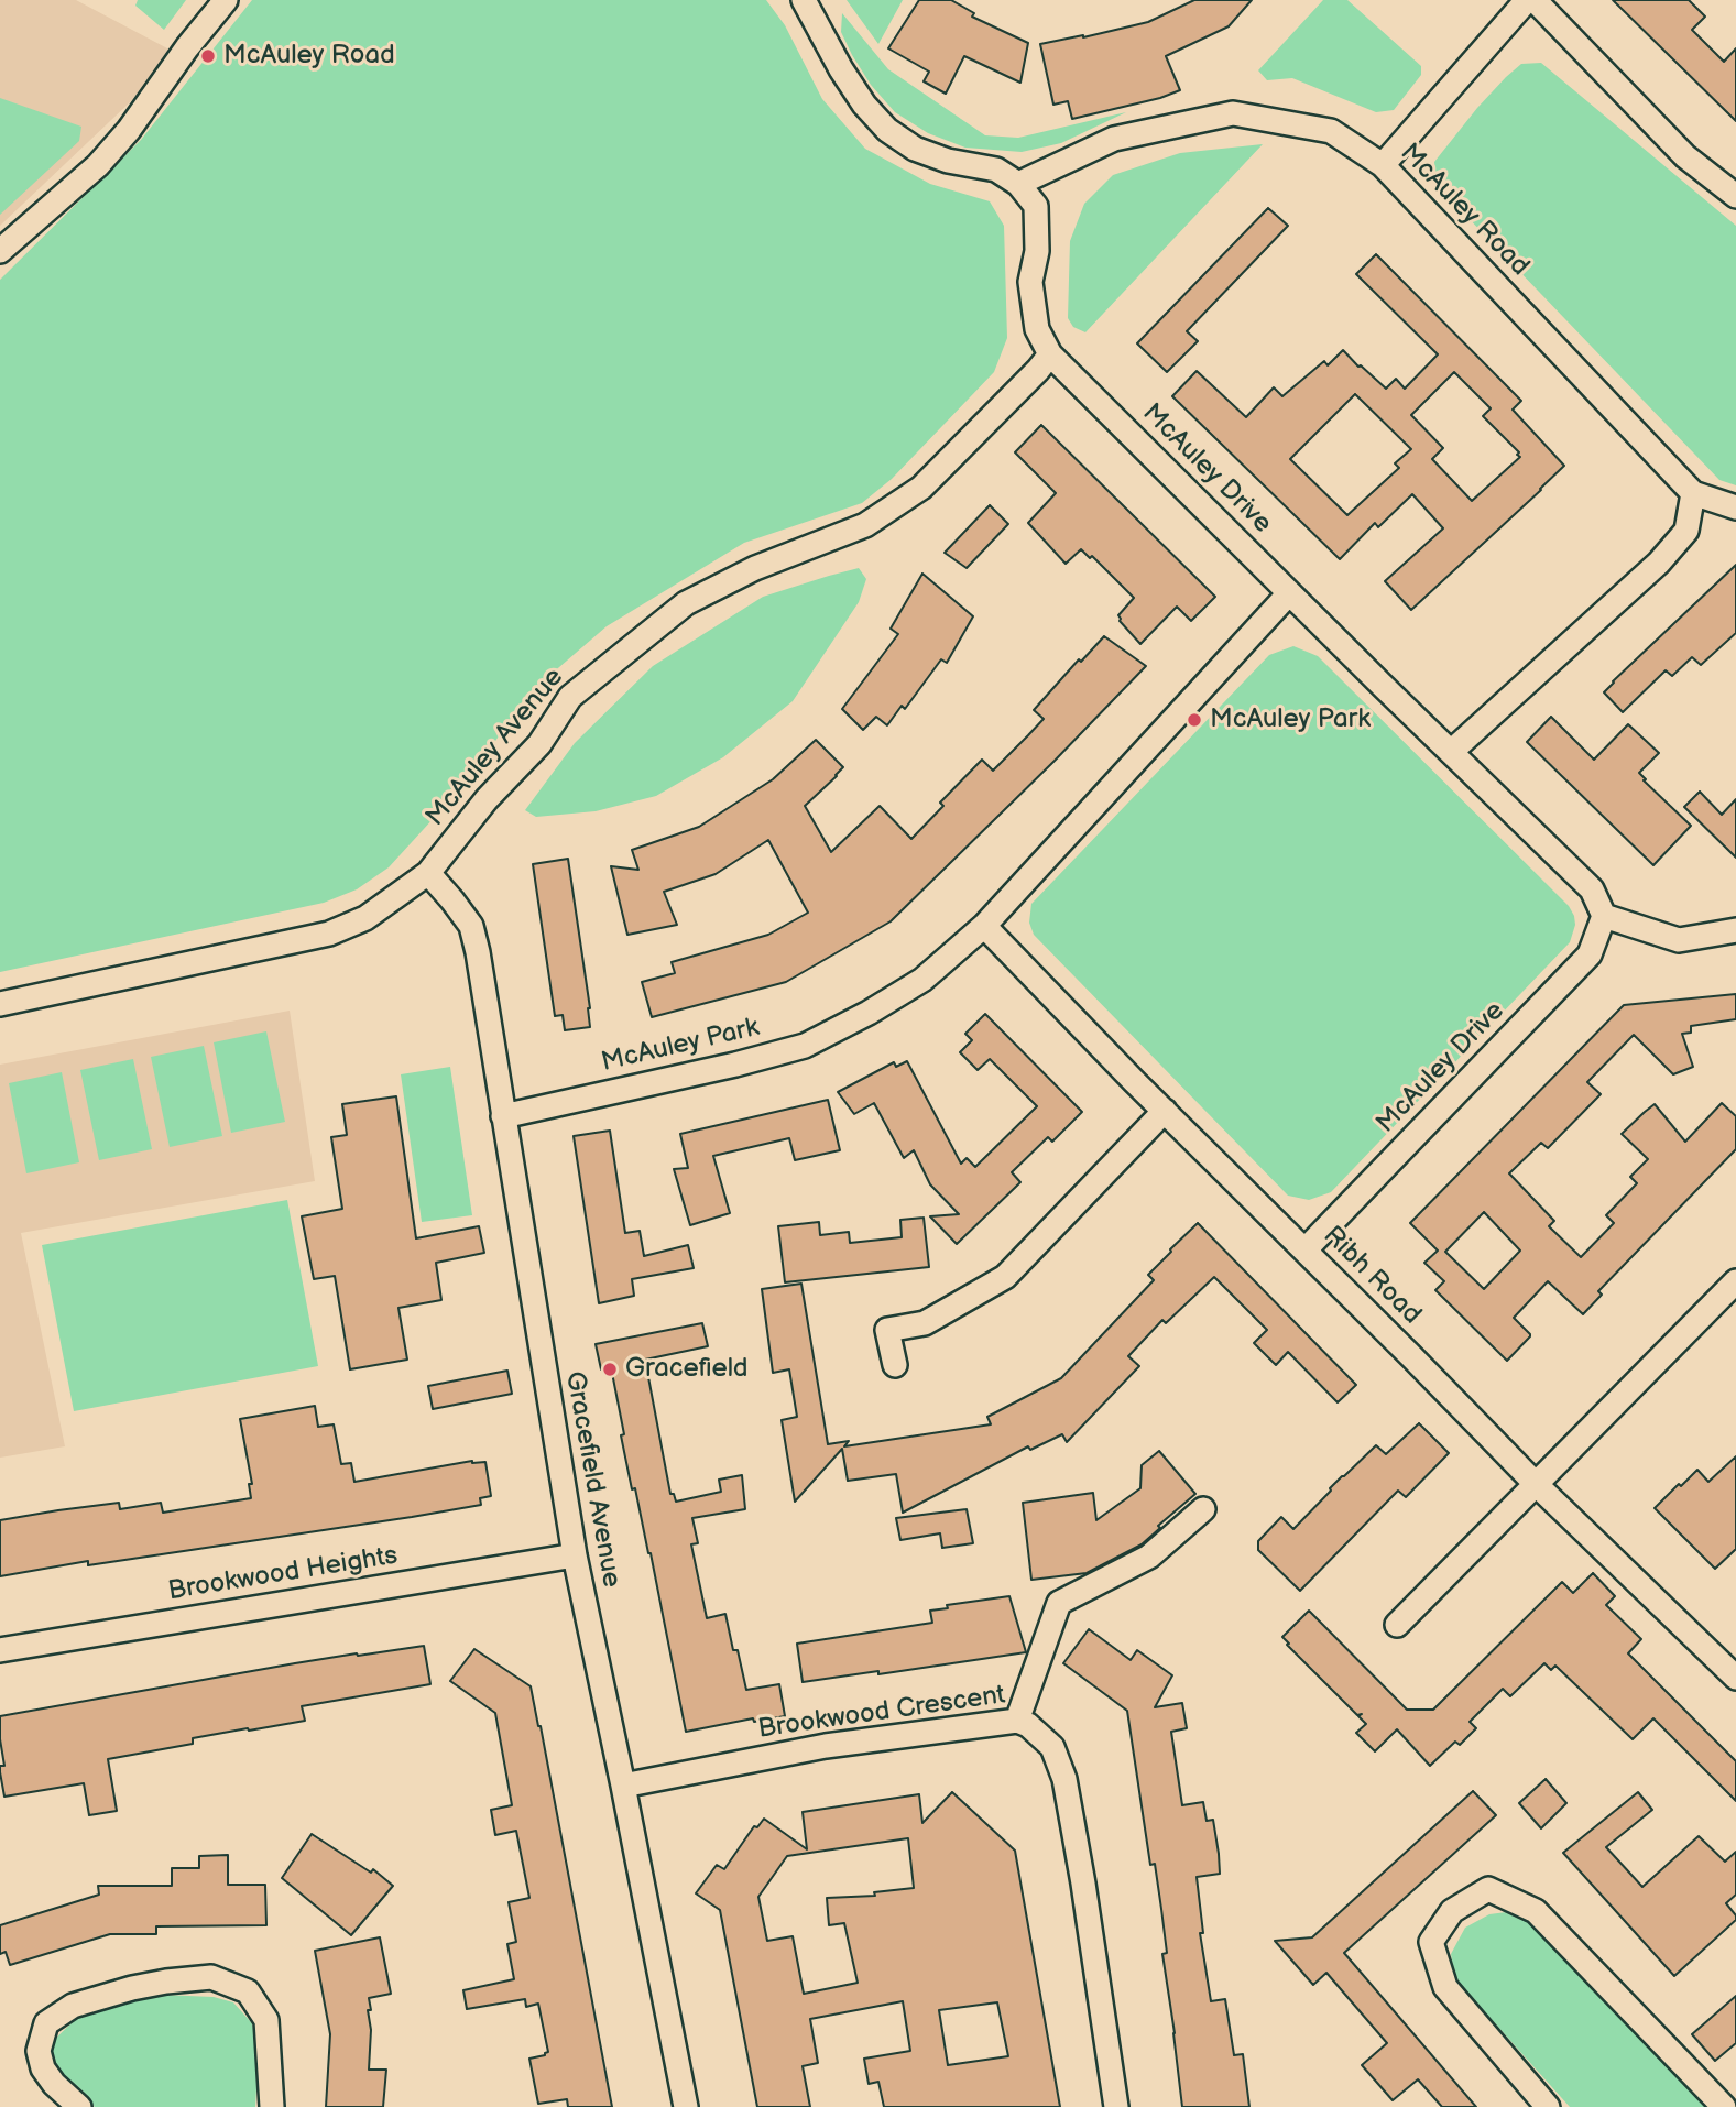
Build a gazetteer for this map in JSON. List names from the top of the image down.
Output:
{
  "streets": {
    "street": [
      "McAuley Road",
      "McAuley Drive",
      "McAuley Avenue",
      "McAuley Park",
      "Ribh Road",
      "Gracefield Avenue",
      "Brookwood Heights",
      "Brookwood Crescent"
    ]
  },
  "crossings": [
    ["McAuley Road", "McAuley Drive"],
    ["McAuley Drive", "McAuley Avenue"],
    ["McAuley Drive", "McAuley Park"],
    ["McAuley Drive", "Ribh Road"],
    ["McAuley Avenue", "Gracefield Avenue"],
    ["McAuley Park", "Ribh Road"],
    ["McAuley Park", "Gracefield Avenue"],
    ["Gracefield Avenue", "Brookwood Heights"],
    ["Gracefield Avenue", "Brookwood Crescent"]
  ],
  "places": ["McAuley Road", "McAuley Park", "Gracefield"]
}
